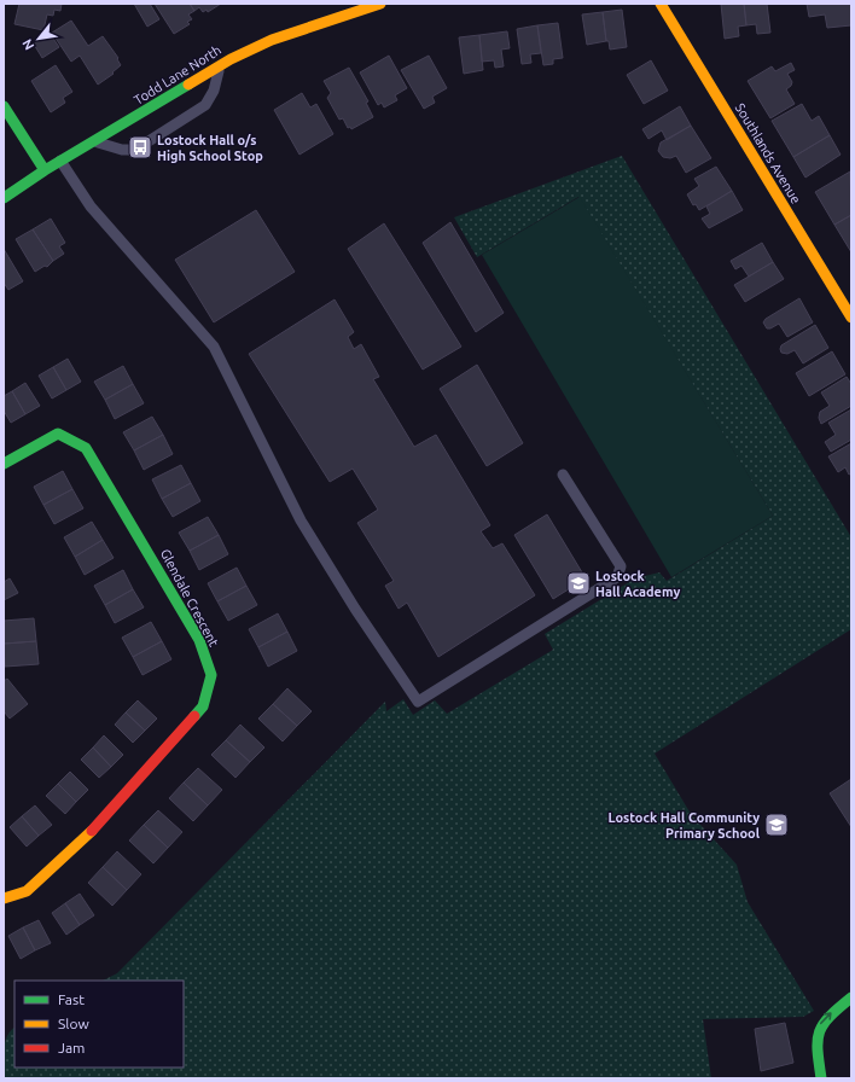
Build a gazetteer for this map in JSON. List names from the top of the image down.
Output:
{
  "streets": {
    "street": ["Todd Lane North", "Southlands Avenue", "Glendale Crescent"]
  },
  "places": {
    "bus stop": ["Lostock Hall o/s High School Stop"],
    "school or university": ["Lostock Hall Academy", "Lostock Hall Community Primary School"]
  },
  "legend": ["Fast", "Slow", "Jam"],
  "north": "bottom left"
}
